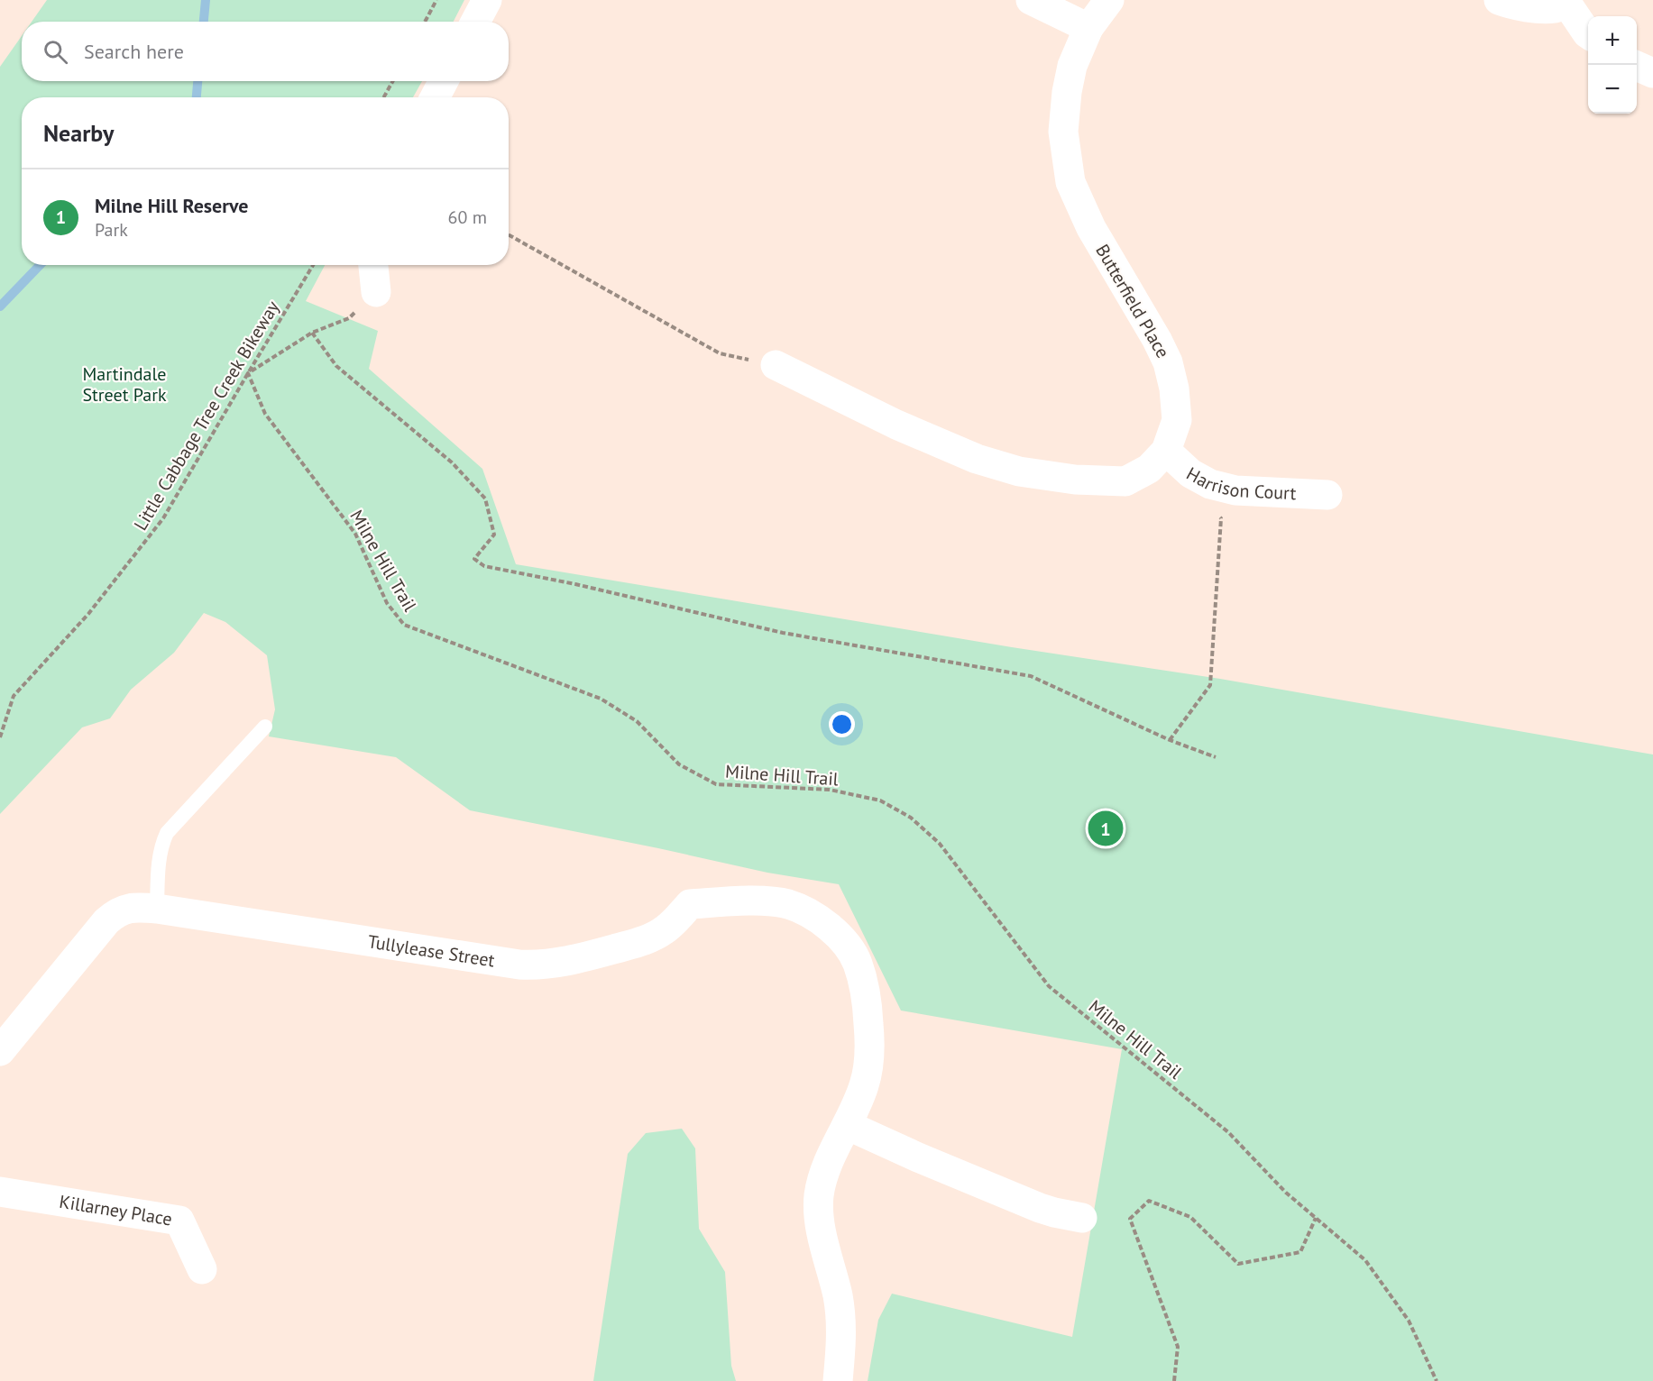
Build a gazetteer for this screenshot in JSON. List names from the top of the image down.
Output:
{
  "streets": {
    "street": [
      "Butterfield Place",
      "Harrison Court",
      "Tullylease Street",
      "Killarney Place"
    ],
    "path": ["Little Cabbage Tree Creek Bikeway", "Milne Hill Trail"]
  },
  "crossings": [
    ["Butterfield Place", "Harrison Court"],
    ["Little Cabbage Tree Creek Bikeway", "Milne Hill Trail"]
  ],
  "parks": ["Martindale Street Park"],
  "page": {
    "map_buttons": ["+", "−"],
    "search": "Search here",
    "heading": "Nearby",
    "list": [
      {
        "mark": "1",
        "name": "Milne Hill Reserve",
        "note": "Park",
        "value": "60 m"
      }
    ],
    "pins": "1"
  }
}
